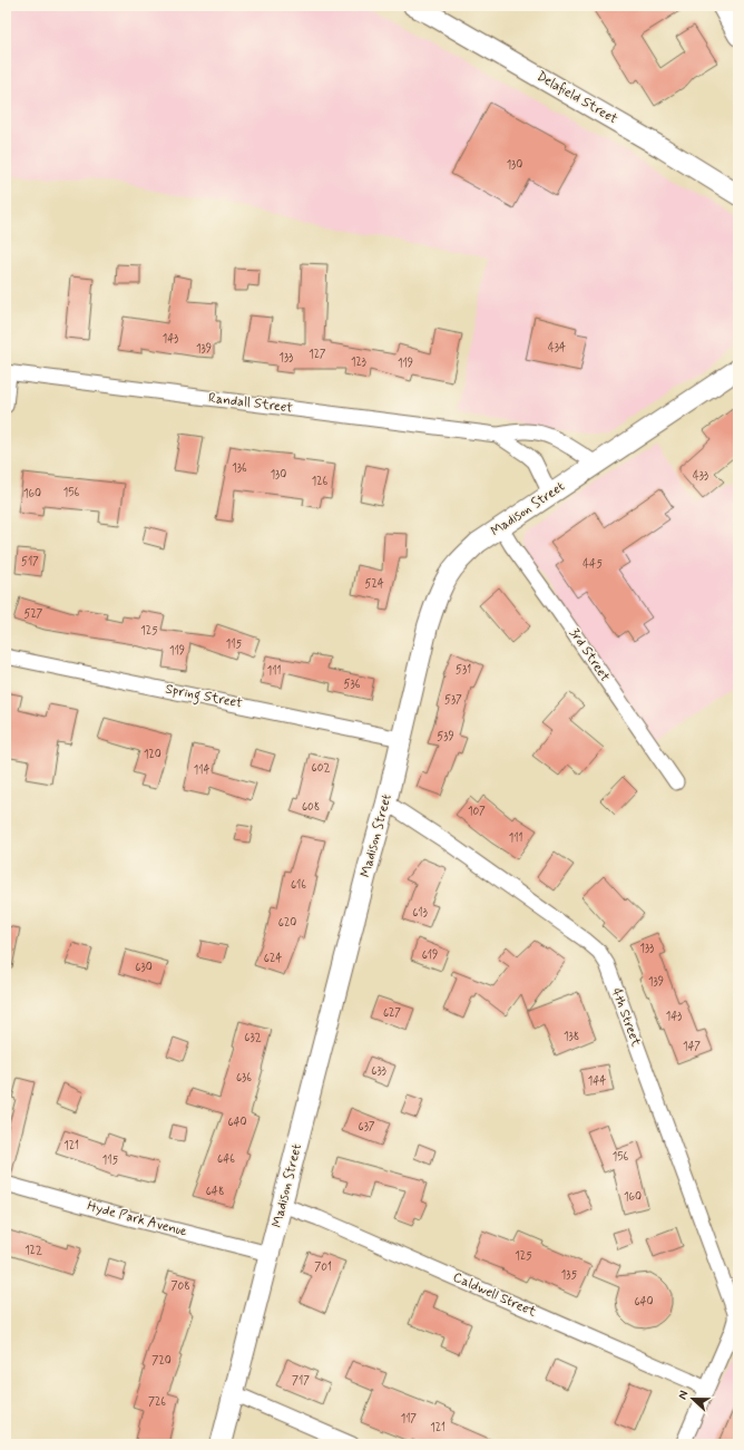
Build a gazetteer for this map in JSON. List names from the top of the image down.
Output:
{
  "streets": {
    "street": [
      "Delafield Street",
      "Randall Street",
      "Madison Street",
      "3rd Street",
      "Spring Street",
      "4th Street",
      "Hyde Park Avenue",
      "Caldwell Street"
    ]
  },
  "crossings": [
    ["Randall Street", "Madison Street"],
    ["Madison Street", "3rd Street"],
    ["Madison Street", "Spring Street"],
    ["Madison Street", "4th Street"],
    ["Madison Street", "Hyde Park Avenue"],
    ["Madison Street", "Caldwell Street"],
    ["4th Street", "Caldwell Street"]
  ],
  "house_numbers": [
    "130",
    "143",
    "434",
    "139",
    "127",
    "133",
    "123",
    "119",
    "136",
    "130",
    "433",
    "126",
    "156",
    "160",
    "517",
    "445",
    "524",
    "527",
    "125",
    "115",
    "119",
    "531",
    "111",
    "536",
    "537",
    "539",
    "120",
    "602",
    "114",
    "608",
    "107",
    "111",
    "616",
    "613",
    "620",
    "133",
    "619",
    "624",
    "630",
    "139",
    "627",
    "143",
    "138",
    "632",
    "147",
    "633",
    "636",
    "144",
    "640",
    "637",
    "121",
    "156",
    "646",
    "115",
    "648",
    "160",
    "122",
    "125",
    "701",
    "135",
    "708",
    "640",
    "720",
    "717",
    "726",
    "117",
    "121"
  ],
  "north": "left"
}
